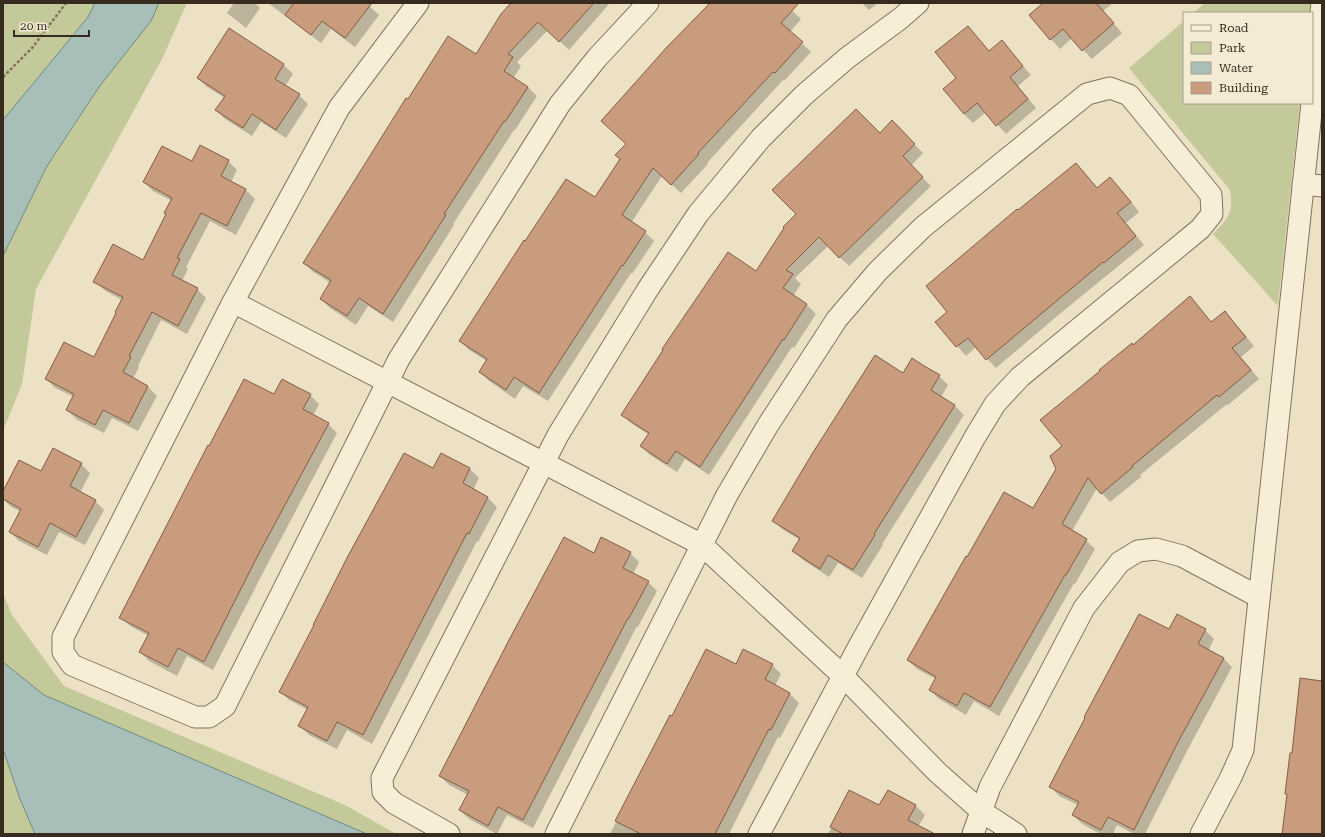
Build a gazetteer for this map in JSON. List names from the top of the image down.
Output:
{
  "legend": [
    "Road",
    "Park",
    "Water",
    "Building"
  ],
  "scale_bar": "20 m"
}
